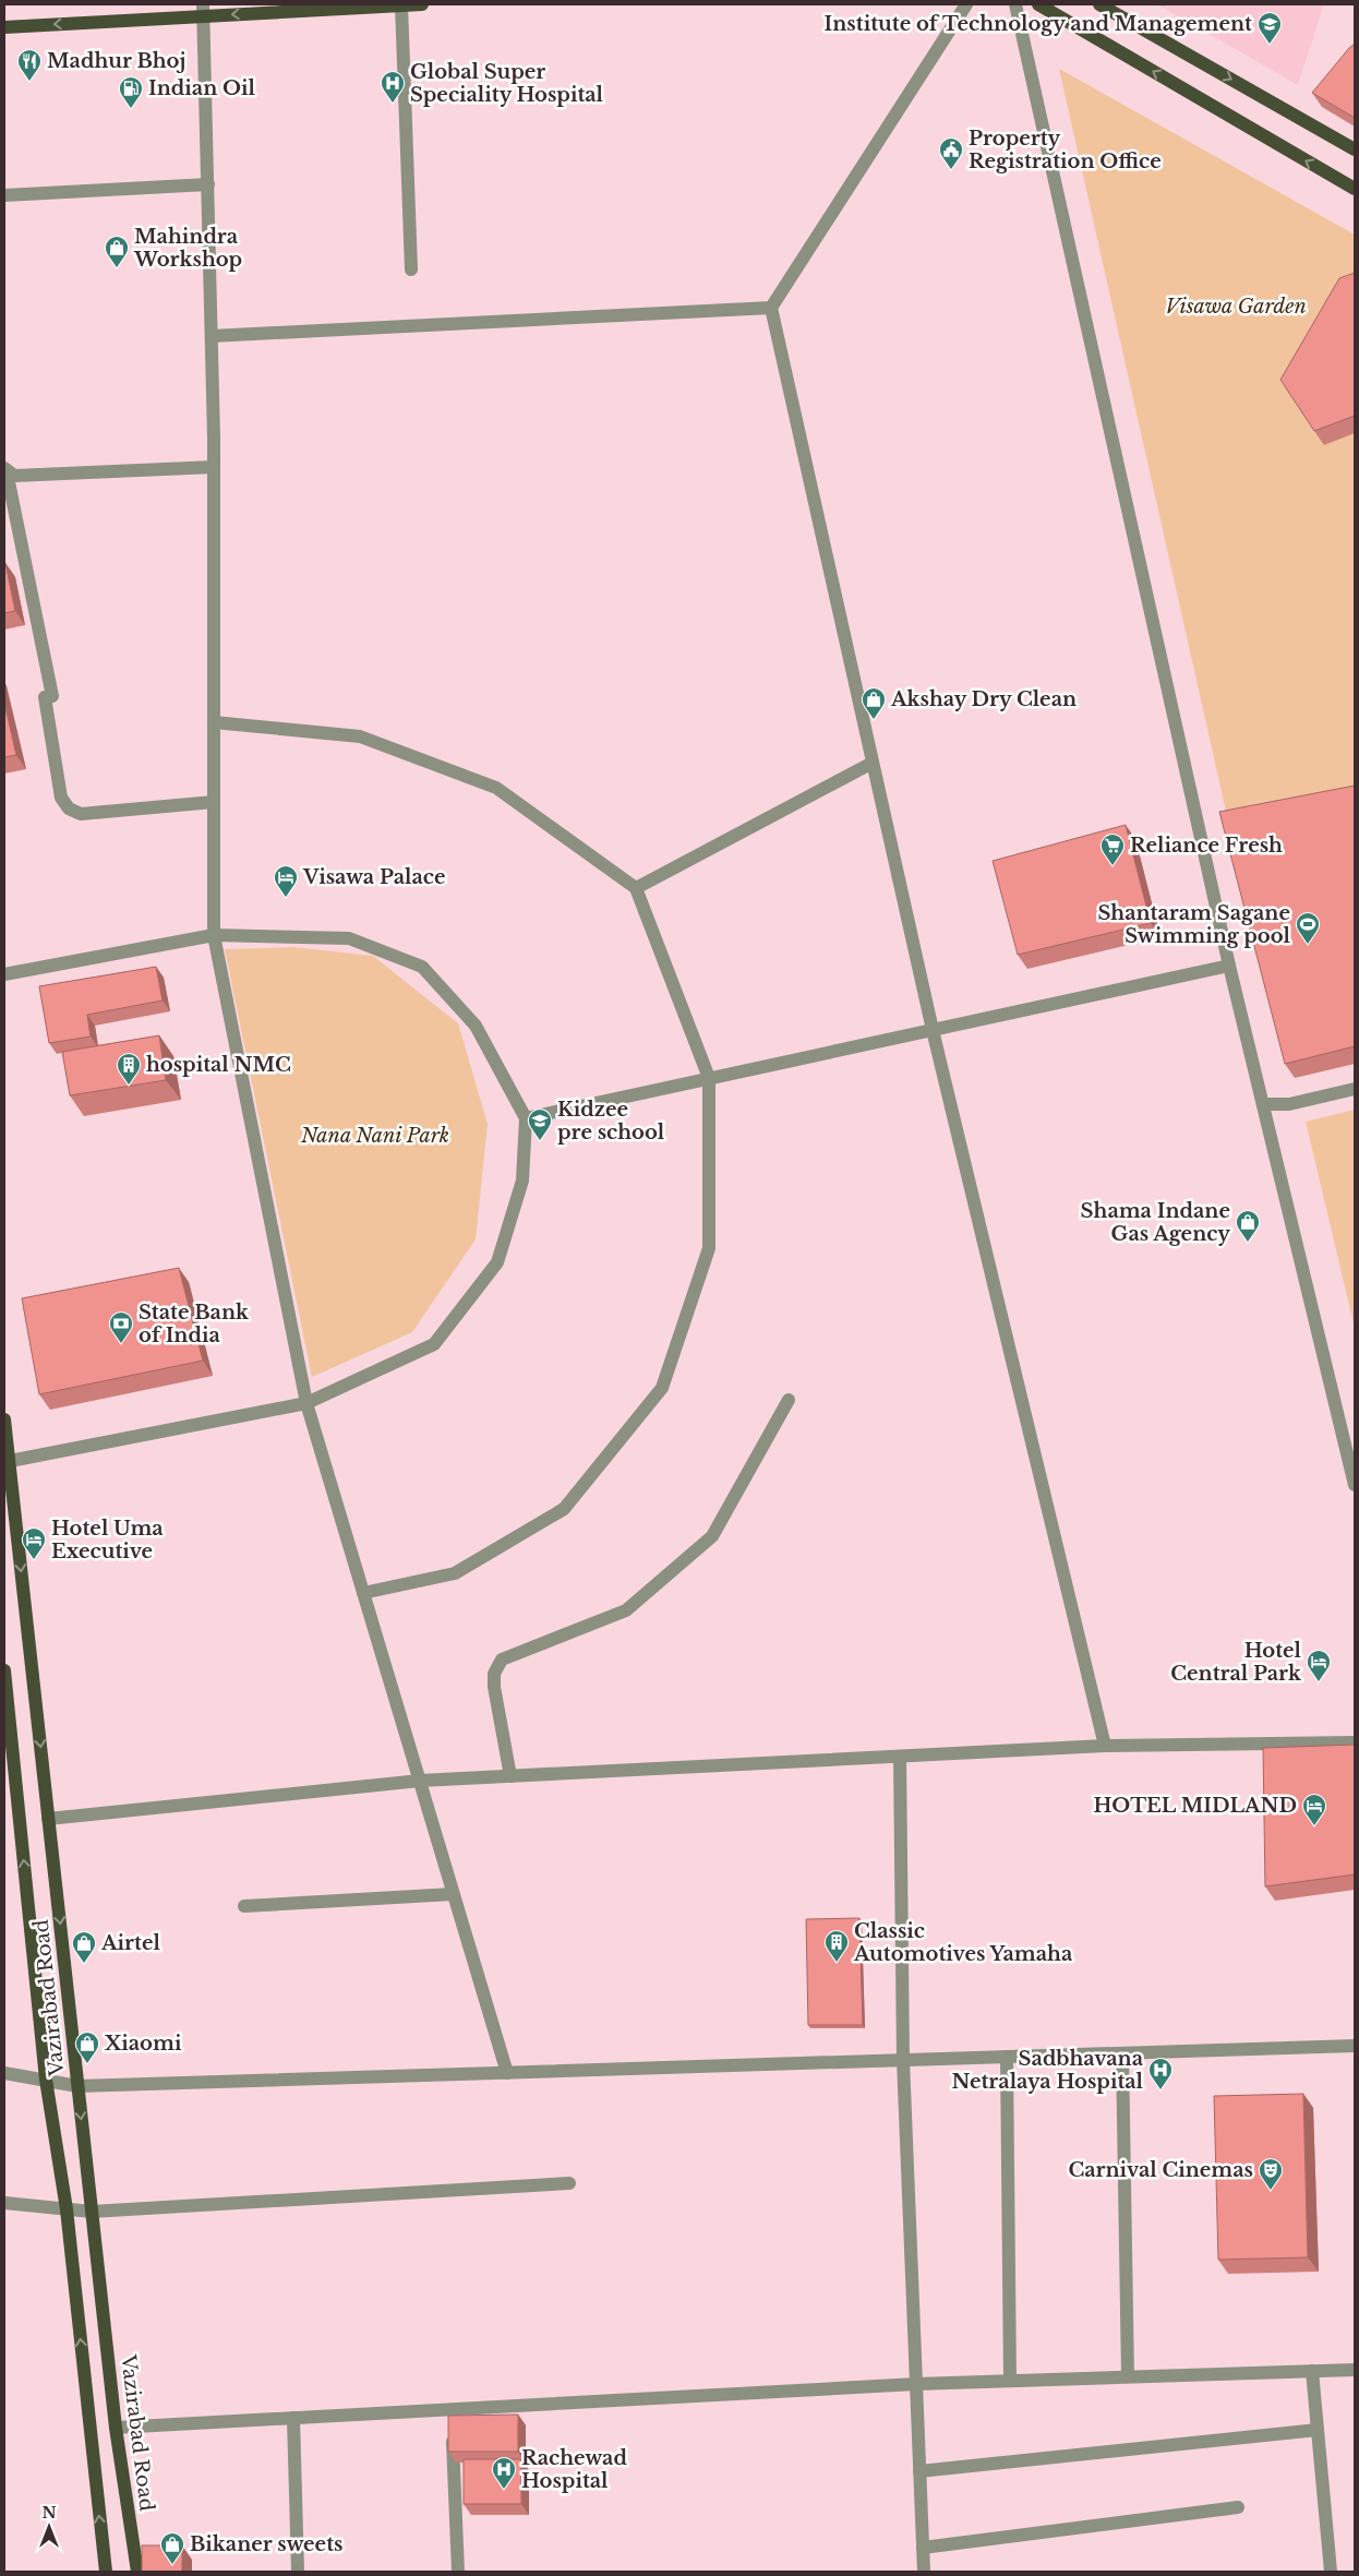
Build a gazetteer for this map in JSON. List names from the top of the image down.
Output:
{
  "streets": {
    "main road": ["Vazirabad Road"]
  },
  "parks": ["Visawa Garden", "Nana Nani Park"],
  "places": {
    "school or university": ["Institute of Technology and Management", "Kidzee pre school"],
    "restaurant": ["Madhur Bhoj"],
    "hospital": ["Global Super Speciality Hospital", "Sadbhavana Netralaya Hospital", "Rachewad Hospital"],
    "fuel station": ["Indian Oil"],
    "public building": ["Property Registration Office"],
    "shop": [
      "Mahindra Workshop",
      "Akshay Dry Clean",
      "Shama Indane Gas Agency",
      "Airtel",
      "Xiaomi",
      "Bikaner sweets"
    ],
    "supermarket": ["Reliance Fresh"],
    "hotel": [
      "Visawa Palace",
      "Hotel Uma Executive",
      "Hotel Central Park",
      "HOTEL MIDLAND"
    ],
    "sports": ["Shantaram Sagane Swimming pool"],
    "building": ["hospital NMC", "Classic Automotives Yamaha"],
    "bank": ["State Bank of India"],
    "theatre": ["Carnival Cinemas"]
  },
  "north": "top"
}
